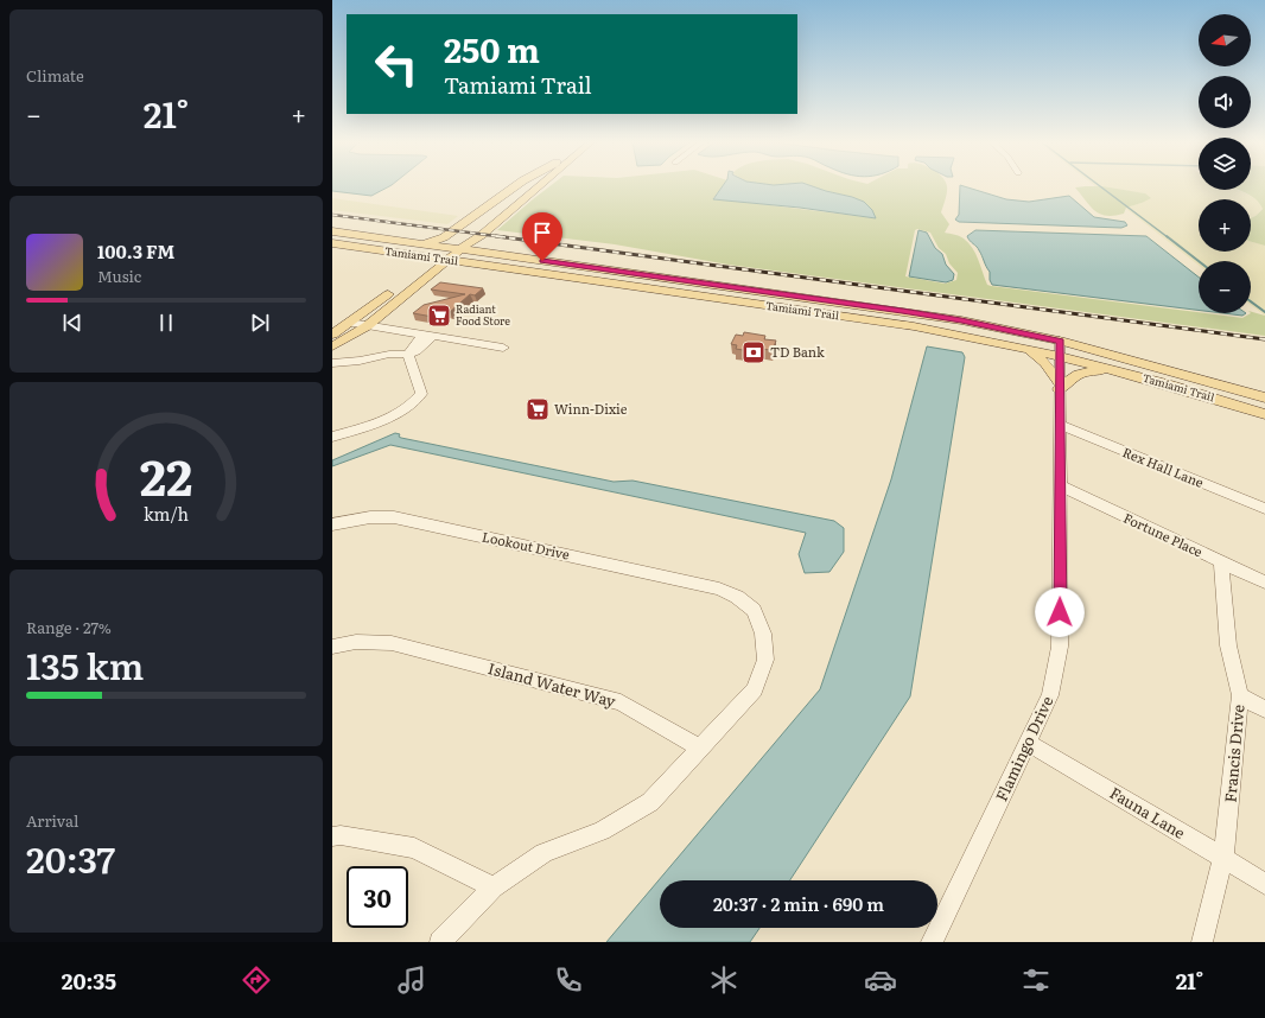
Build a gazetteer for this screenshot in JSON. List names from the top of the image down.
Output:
{
  "streets": {
    "main road": ["Tamiami Trail"],
    "street": [
      "Rex Hall Lane",
      "Fortune Place",
      "Lookout Drive",
      "Island Water Way",
      "Flamingo Drive",
      "Francis Drive",
      "Fauna Lane"
    ]
  },
  "crossings": [
    ["Tamiami Trail", "Flamingo Drive"],
    ["Rex Hall Lane", "Flamingo Drive"],
    ["Fortune Place", "Flamingo Drive"],
    ["Fortune Place", "Francis Drive"],
    ["Lookout Drive", "Island Water Way"],
    ["Flamingo Drive", "Fauna Lane"],
    ["Francis Drive", "Fauna Lane"]
  ],
  "places": {
    "supermarket": ["Radiant Food Store", "Winn-Dixie"],
    "bank": ["TD Bank"]
  },
  "north": "left",
  "page": {
    "tile": [
      "Climate",
      ["Range · 27%", "135 km"],
      ["Arrival", "20:37"]
    ],
    "map_buttons": ["+", "−"],
    "turn": ["250 m", "Tamiami Trail"],
    "heat": ["−", "21°", "+"],
    "song": ["100.3 FM", "Music"],
    "limit": "30",
    "trip": "20:37 · 2 min · 690 m",
    "tabs": ["20:35", "21°"],
    "gauge": ["22", "km/h"]
  }
}
